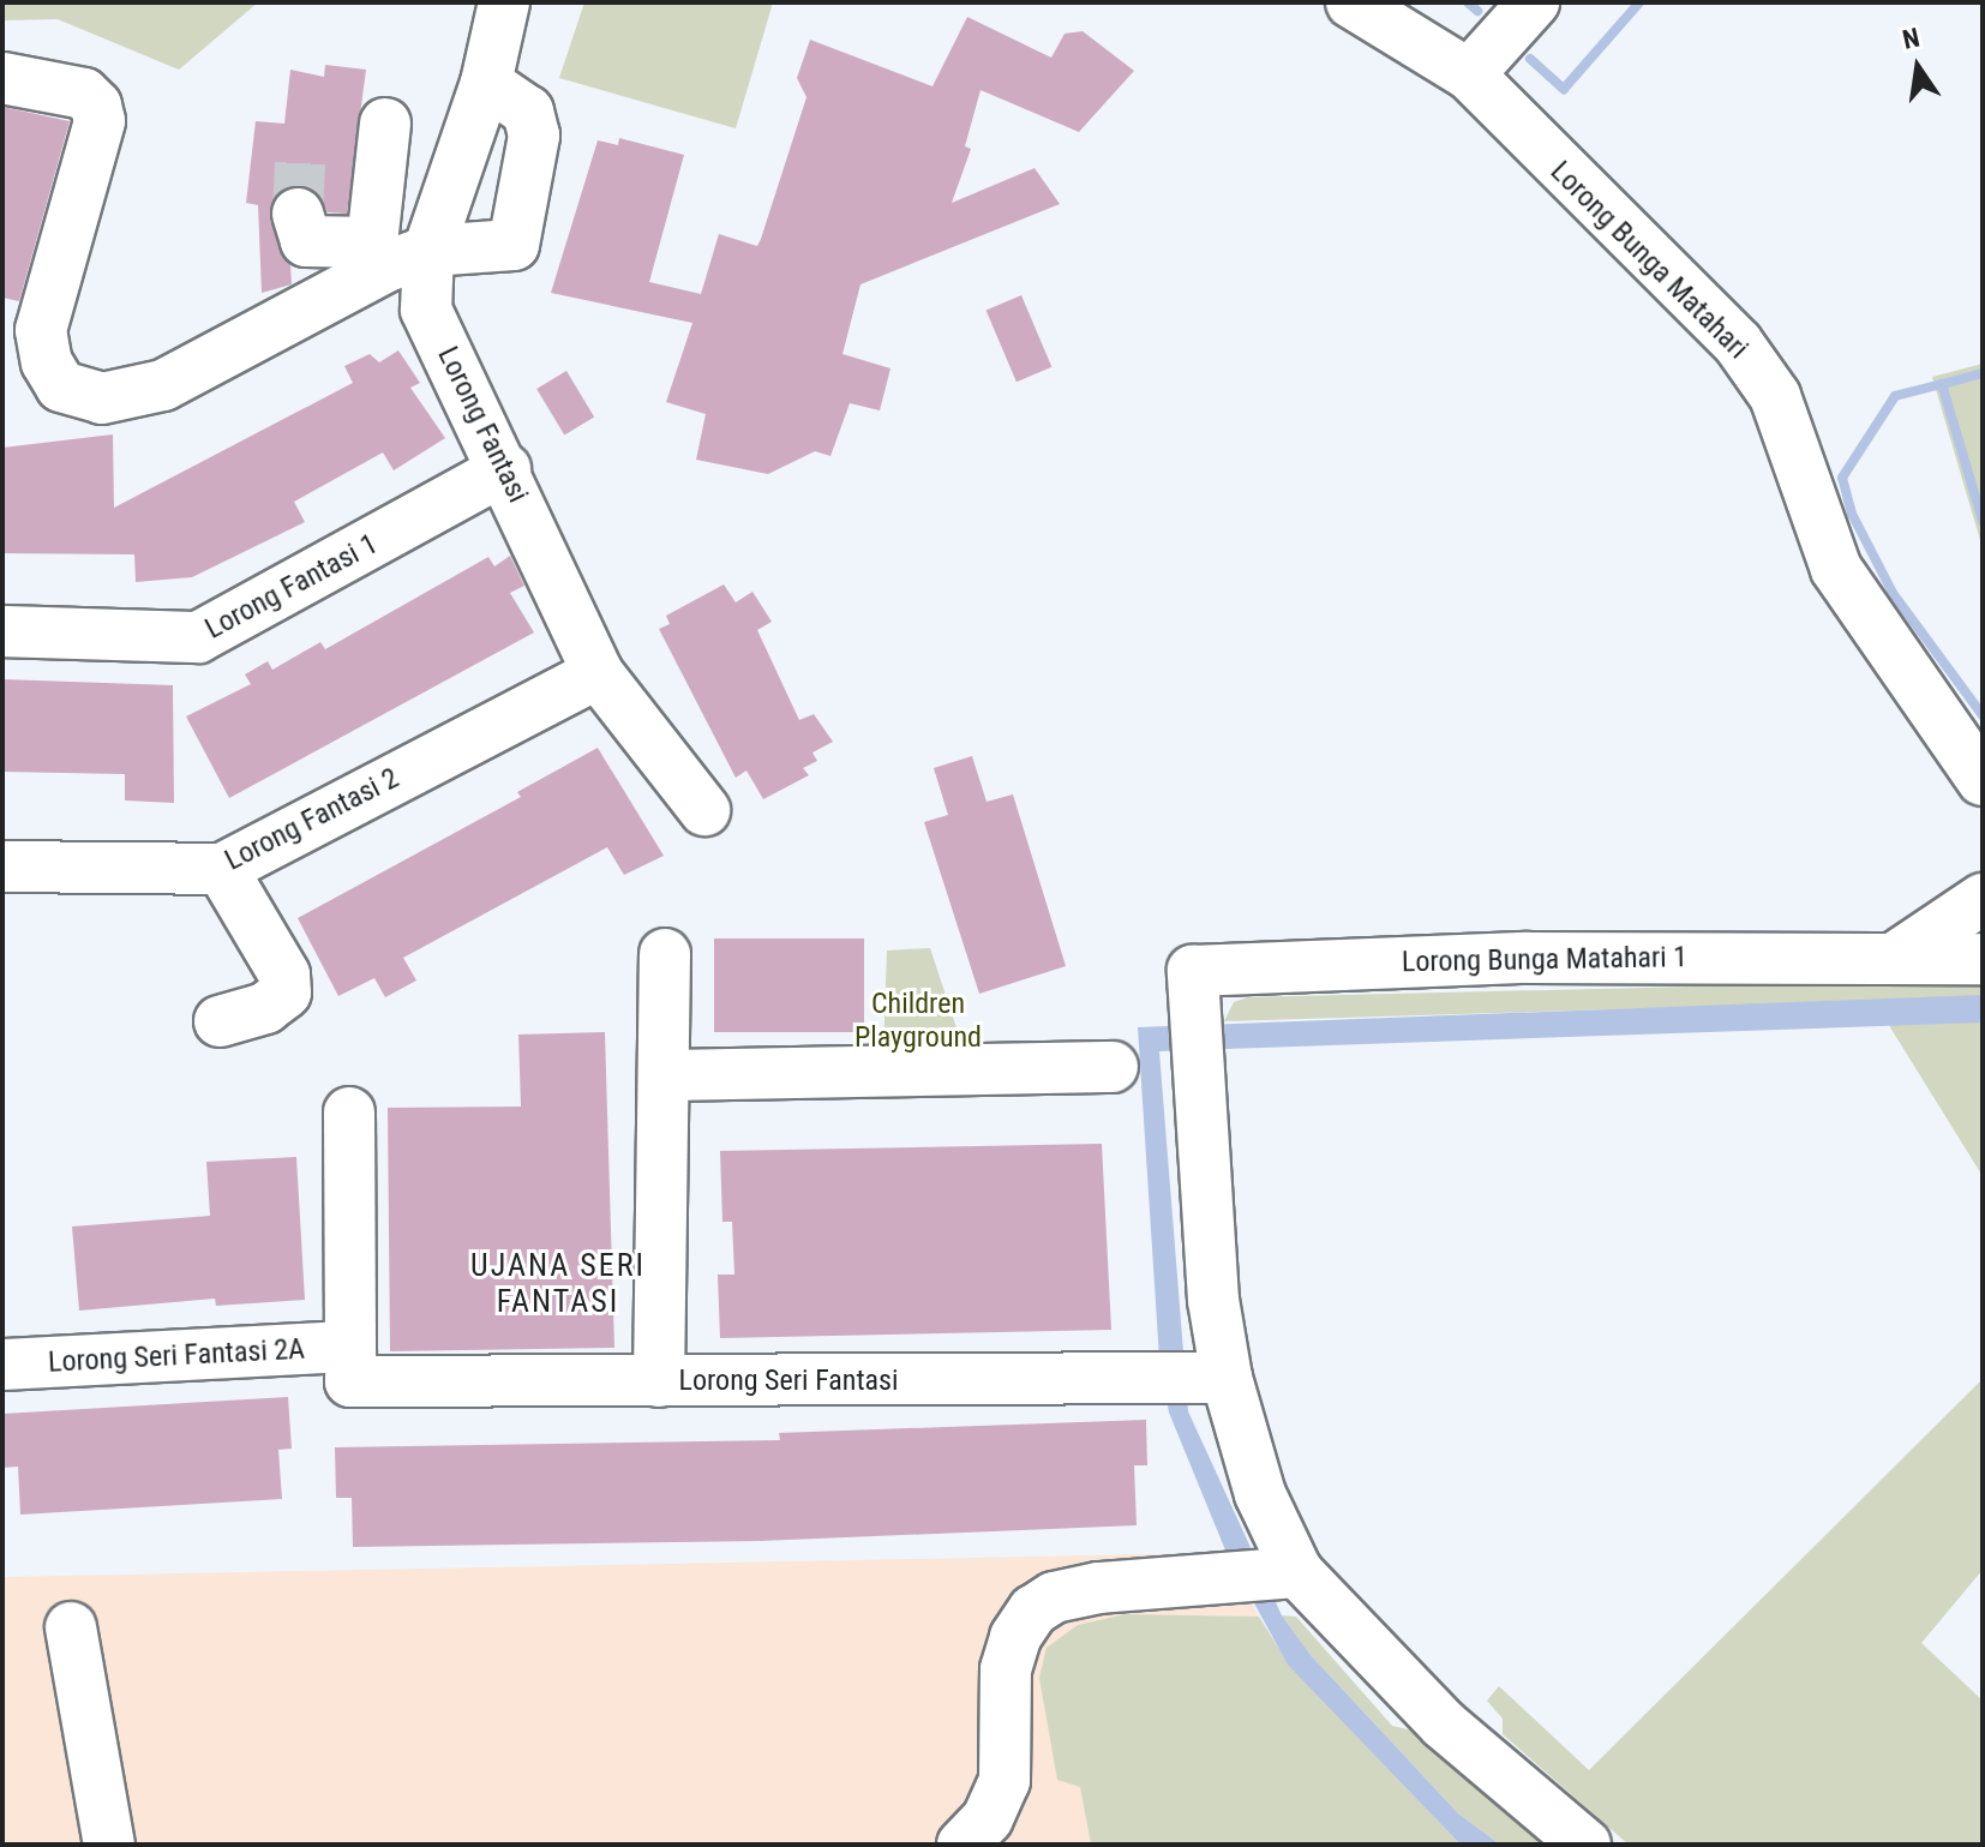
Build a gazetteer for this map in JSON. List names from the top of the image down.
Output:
{
  "streets": {
    "street": [
      "Lorong Bunga Matahari",
      "Lorong Fantasi",
      "Lorong Fantasi 1",
      "Lorong Fantasi 2",
      "Lorong Bunga Matahari 1",
      "Lorong Seri Fantasi 2A",
      "Lorong Seri Fantasi"
    ]
  },
  "crossings": [
    ["Lorong Fantasi", "Lorong Fantasi 1"],
    ["Lorong Fantasi", "Lorong Fantasi 2"],
    ["Lorong Bunga Matahari 1", "Lorong Seri Fantasi"],
    ["Lorong Seri Fantasi 2A", "Lorong Seri Fantasi"]
  ],
  "districts": ["UJANA SERI FANTASI"],
  "parks": ["Children Playground"],
  "north": "top"
}
